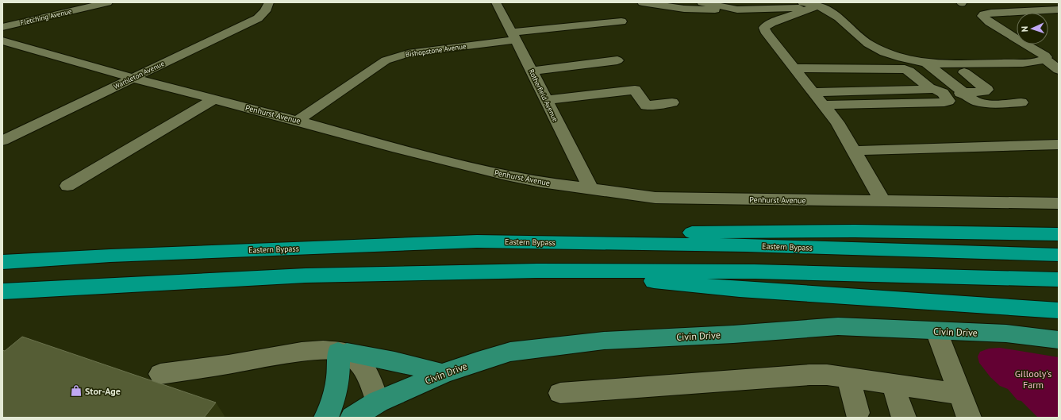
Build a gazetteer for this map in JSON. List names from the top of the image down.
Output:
{
  "streets": {
    "highway": ["Eastern Bypass"],
    "main road": ["Civin Drive"],
    "street": [
      "Fletching Avenue",
      "Bishopstone Avenue",
      "Warbleton Avenue",
      "Rotherfield Avenue",
      "Penhurst Avenue"
    ]
  },
  "crossings": [
    ["Bishopstone Avenue", "Rotherfield Avenue"],
    ["Bishopstone Avenue", "Penhurst Avenue"],
    ["Warbleton Avenue", "Penhurst Avenue"],
    ["Rotherfield Avenue", "Penhurst Avenue"]
  ],
  "parks": ["Gillooly's Farm"],
  "places": {
    "shop": ["Stor-Age"]
  },
  "north": "left"
}
